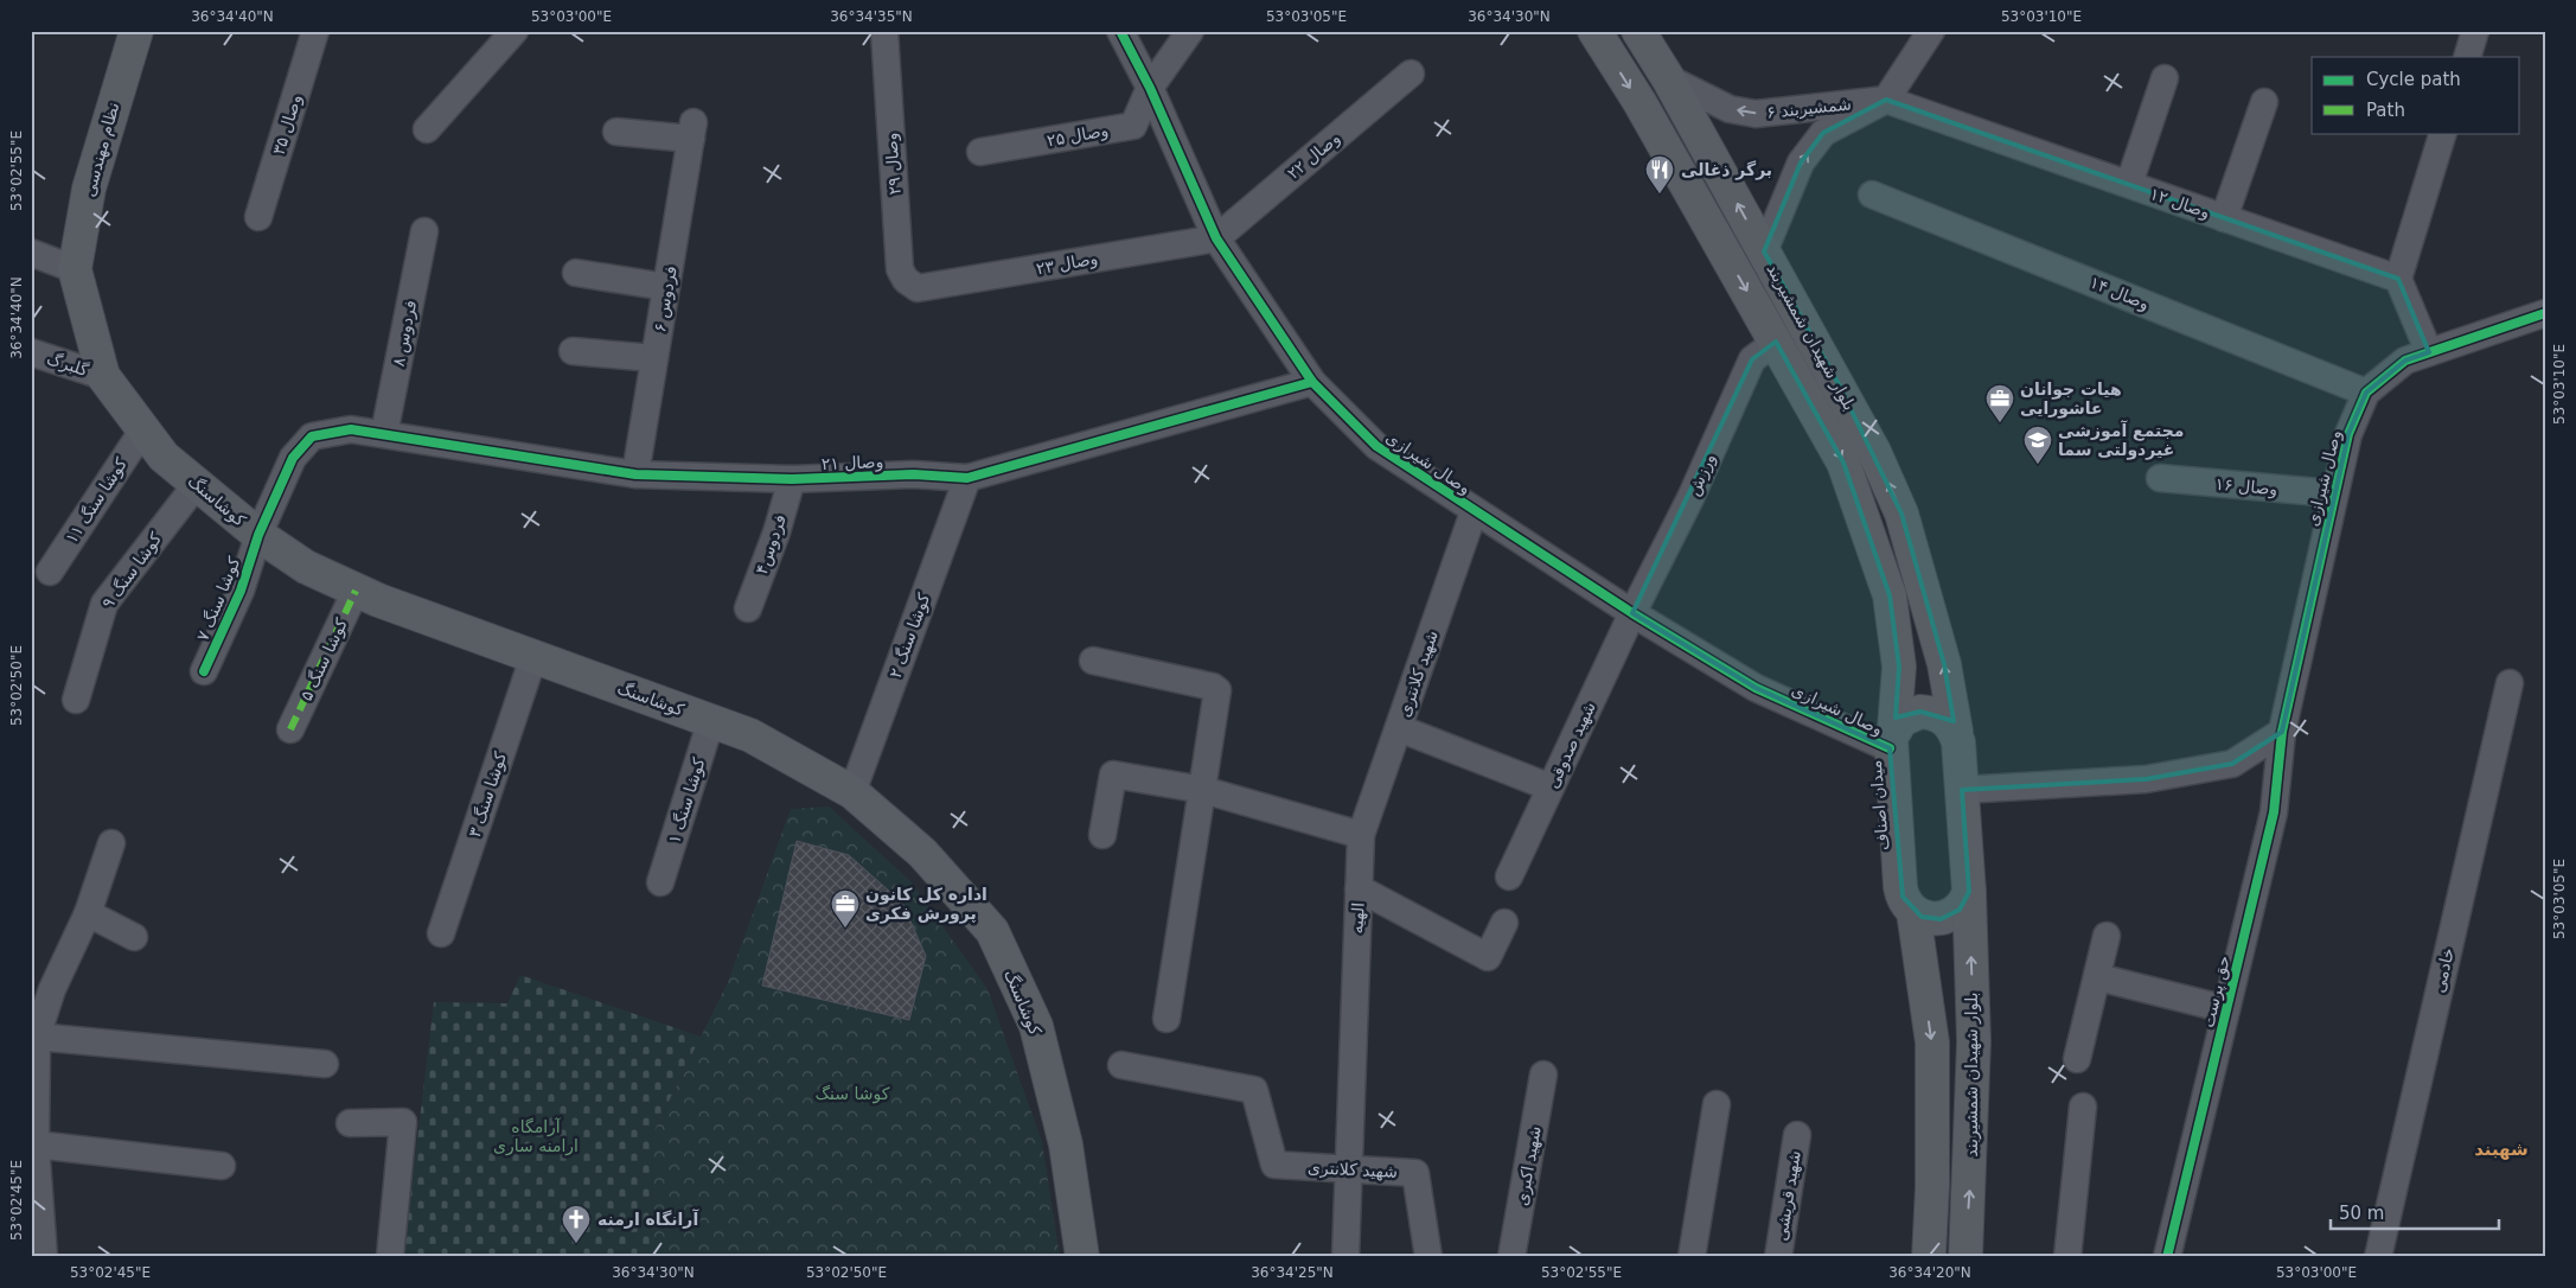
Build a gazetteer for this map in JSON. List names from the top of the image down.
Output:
{
  "streets": {
    "main road": [
      "نظام مهندسی",
      "بلوار شهیدان شمشیربند",
      "کوشاسنگ",
      "میدان اصناف"
    ],
    "street": [
      "شمشیربند ۶",
      "وصال ۳۵",
      "وصال ۲۵",
      "وصال ۲۲",
      "وصال ۲۹",
      "وصال ۱۲",
      "وصال ۲۳",
      "وصال ۱۴",
      "فردوس ۶",
      "فردوس ۸",
      "گلبرگ",
      "وصال ۲۱",
      "وصال شیرازی",
      "ورزش",
      "وصال ۱۶",
      "۱۱ کوشا سنگ",
      "فردوس۴",
      "کوشا سنگ ۹",
      "کوشا سنگ ۷",
      "کوشا سنگ ۲",
      "کوشا سنگ ۵",
      "شهید کلانتری",
      "شهید صدوقی",
      "کوشا سنگ ۳",
      "کوشا سنگ ۱",
      "الهیه",
      "خادمی",
      "حق پرست",
      "شهید اکبری",
      "شهید قریشی"
    ]
  },
  "crossings": [
    ["شمشیربند ۶", "وصال ۱۲"],
    ["شمشیربند ۶", "بلوار شهیدان شمشیربند"],
    ["وصال ۲۵", "وصال شیرازی"],
    ["نظام مهندسی", "کوشاسنگ"],
    ["وصال ۲۲", "وصال ۲۳"],
    ["وصال ۲۲", "وصال شیرازی"],
    ["وصال ۲۹", "وصال ۲۳"],
    ["وصال ۲۳", "وصال شیرازی"],
    ["وصال ۱۴", "وصال شیرازی"],
    ["فردوس ۶", "وصال ۲۱"],
    ["فردوس ۸", "وصال ۲۱"],
    ["فردوس ۸", "کوشا سنگ ۷"],
    ["بلوار شهیدان شمشیربند", "وصال شیرازی"],
    ["بلوار شهیدان شمشیربند", "ورزش"],
    ["بلوار شهیدان شمشیربند", "میدان اصناف"],
    ["گلبرگ", "کوشاسنگ"],
    ["وصال ۲۱", "وصال شیرازی"],
    ["وصال ۲۱", "فردوس۴"],
    ["وصال ۲۱", "کوشا سنگ ۷"],
    ["وصال ۲۱", "کوشا سنگ ۲"],
    ["وصال شیرازی", "ورزش"],
    ["وصال شیرازی", "وصال ۱۶"],
    ["وصال شیرازی", "شهید کلانتری"],
    ["وصال شیرازی", "شهید صدوقی"],
    ["وصال شیرازی", "میدان اصناف"],
    ["وصال شیرازی", "حق پرست"],
    ["ورزش", "شهید صدوقی"],
    ["۱۱ کوشا سنگ", "کوشاسنگ"],
    ["کوشاسنگ", "کوشا سنگ ۹"],
    ["کوشاسنگ", "کوشا سنگ ۷"],
    ["کوشاسنگ", "کوشا سنگ ۲"],
    ["کوشاسنگ", "کوشا سنگ ۵"],
    ["کوشاسنگ", "کوشا سنگ ۳"],
    ["کوشاسنگ", "کوشا سنگ ۱"],
    ["شهید کلانتری", "الهیه"]
  ],
  "districts": ["شهبند"],
  "parks": ["کوشا سنگ", "آرامگاه ارامنه ساری"],
  "places": {
    "restaurant": ["برگر ذغالی"],
    "office": ["هیات جوانان عاشورایی", "اداره کل کانون پرورش فکری"],
    "school or university": ["مجتمع آموزشی غیردولتی سما"],
    "church": ["آرانگاه ارمنه"]
  },
  "legend": ["Cycle path", "Path"],
  "scale_bar": "50 m",
  "coordinates": [
    "36°34'40\"N",
    "53°03'00\"E",
    "36°34'35\"N",
    "53°03'05\"E",
    "36°34'30\"N",
    "53°03'10\"E",
    "53°02'55\"E",
    "53°02'50\"E",
    "53°02'45\"E",
    "36°34'25\"N",
    "36°34'20\"N"
  ]
}
